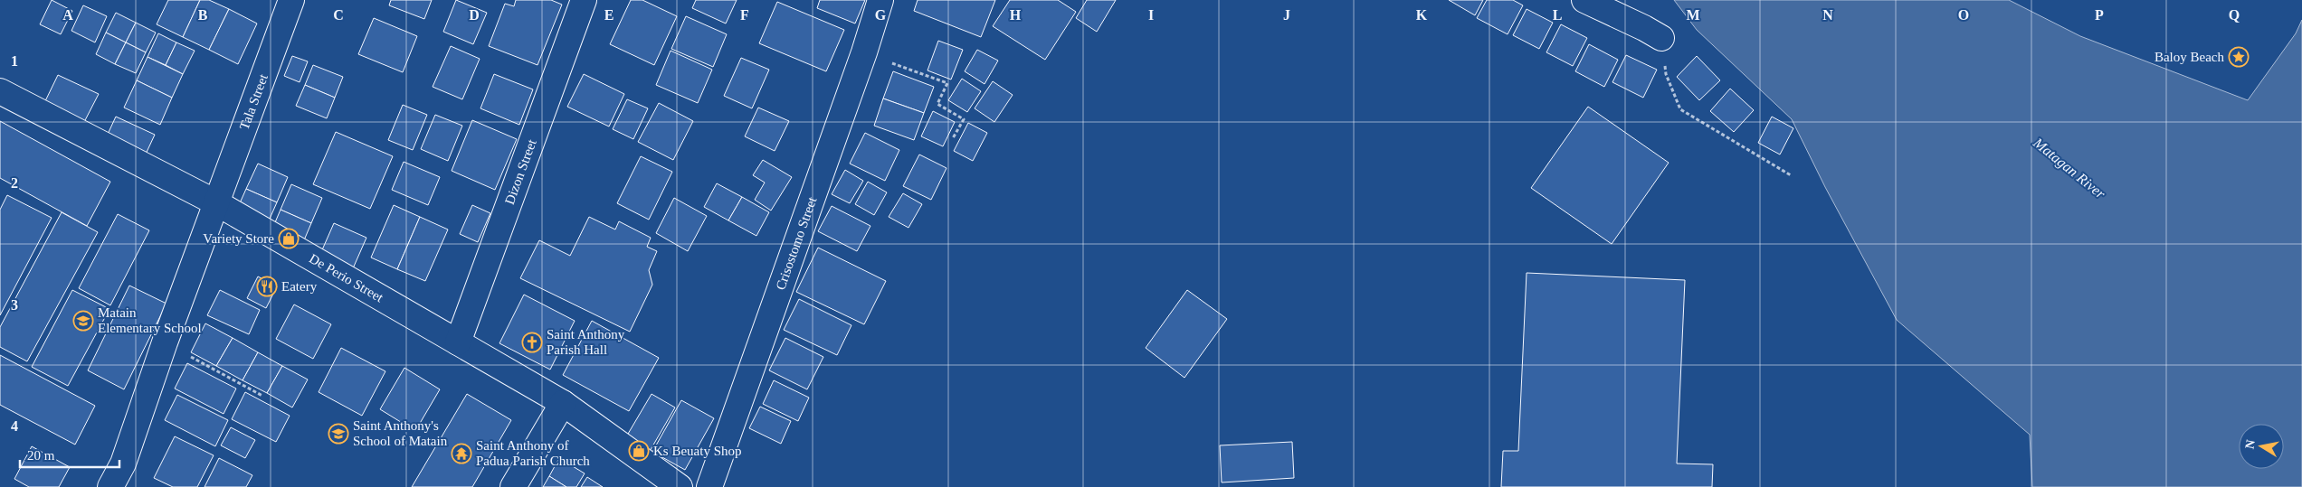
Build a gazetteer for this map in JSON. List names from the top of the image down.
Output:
{
  "streets": {
    "street": [
      "Tala Street",
      "Dizon Street",
      "Crisostomo Street",
      "De Perio Street"
    ]
  },
  "crossings": [
    ["Tala Street", "De Perio Street"],
    ["Dizon Street", "De Perio Street"]
  ],
  "water": ["Matagan River"],
  "places": {
    "place": ["Baloy Beach"],
    "shop": ["Variety Store", "Ks Beuaty Shop"],
    "restaurant": ["Eatery"],
    "school or university": ["Matain Elementary School", "Saint Anthony's School of Matain"],
    "church": ["Saint Anthony Parish Hall"],
    "temple": ["Saint Anthony of Padua Parish Church"]
  },
  "scale_bar": "20 m",
  "north": "left",
  "grid": {
    "columns": [
      "A",
      "B",
      "C",
      "D",
      "E",
      "F",
      "G",
      "H",
      "I",
      "J",
      "K",
      "L",
      "M",
      "N",
      "O",
      "P",
      "Q"
    ],
    "rows": [
      "1",
      "2",
      "3",
      "4"
    ]
  }
}
